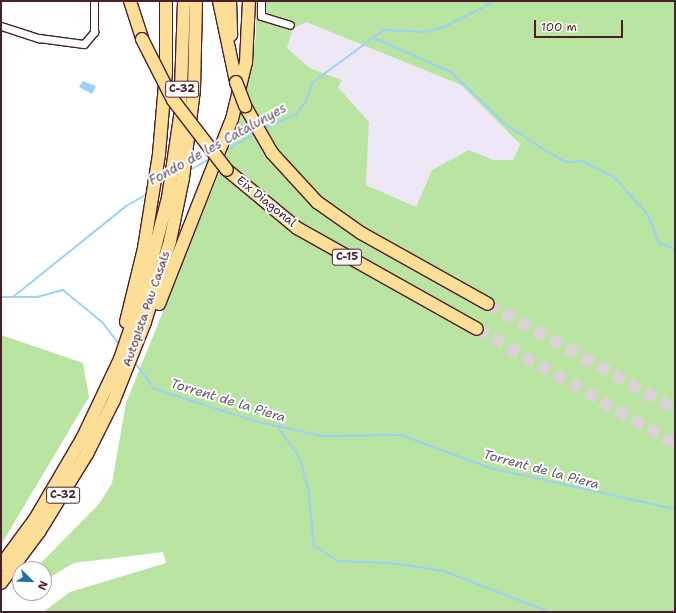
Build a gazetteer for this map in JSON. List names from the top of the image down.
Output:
{
  "streets": {
    "highway": [
      "C-32",
      "Eix Diagonal",
      "C-15",
      "Autopista Pau Casals"
    ]
  },
  "water": ["Fondo de les Catalunyes", "Torrent de la Piera"],
  "scale_bar": "100 m",
  "north": "bottom right"
}
